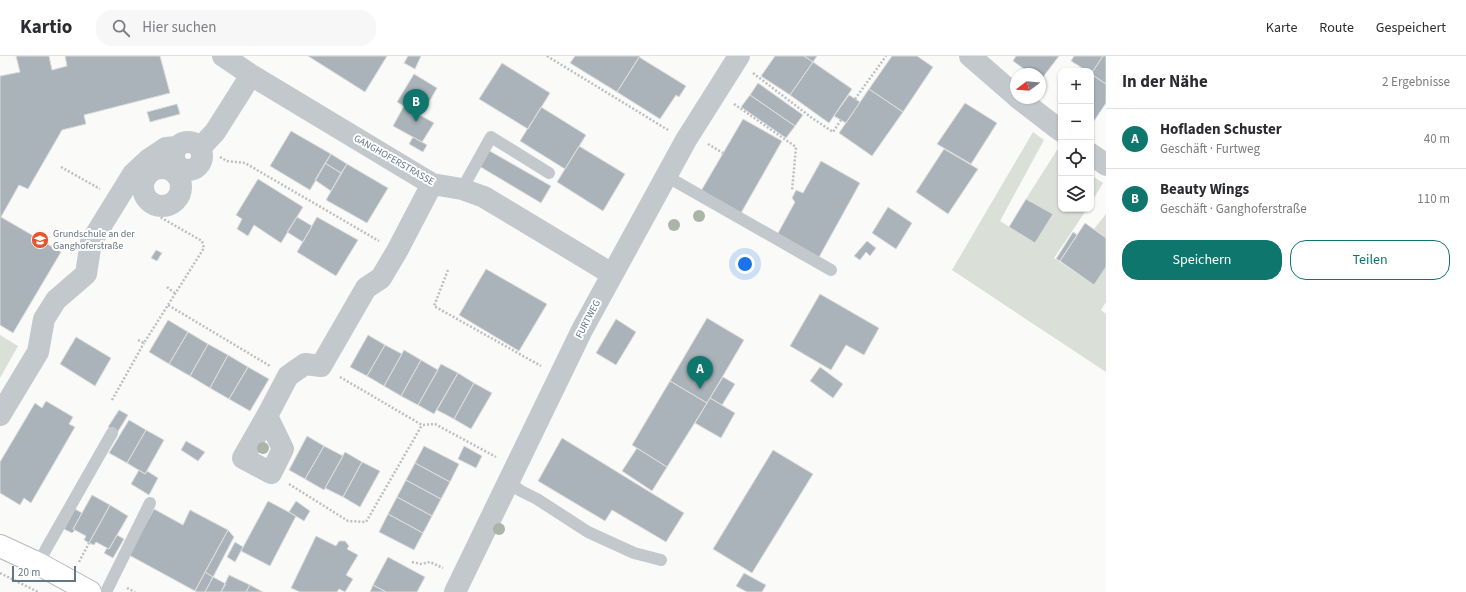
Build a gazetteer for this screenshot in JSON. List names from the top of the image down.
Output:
{
  "streets": {
    "street": ["GANGHOFERSTRASSE", "FURTWEG"]
  },
  "crossings": [
    ["GANGHOFERSTRASSE", "FURTWEG"]
  ],
  "places": {
    "school or university": ["Grundschule an der Ganghoferstraße"]
  },
  "scale_bar": "20 m",
  "north": "left",
  "page": {
    "header": "Kartio",
    "search": "Hier suchen",
    "nav": ["Karte", "Route", "Gespeichert"],
    "heading": ["In der Nähe", "2 Ergebnisse"],
    "map_buttons": ["+", "−"],
    "pins": ["B", "A"],
    "list": [
      {
        "mark": "A",
        "name": "Hofladen Schuster",
        "note": "Geschäft · Furtweg",
        "value": "40 m"
      },
      {
        "mark": "B",
        "name": "Beauty Wings",
        "note": "Geschäft · Ganghoferstraße",
        "value": "110 m"
      }
    ],
    "buttons": ["Speichern", "Teilen"],
    "scale": "20 m"
  }
}
